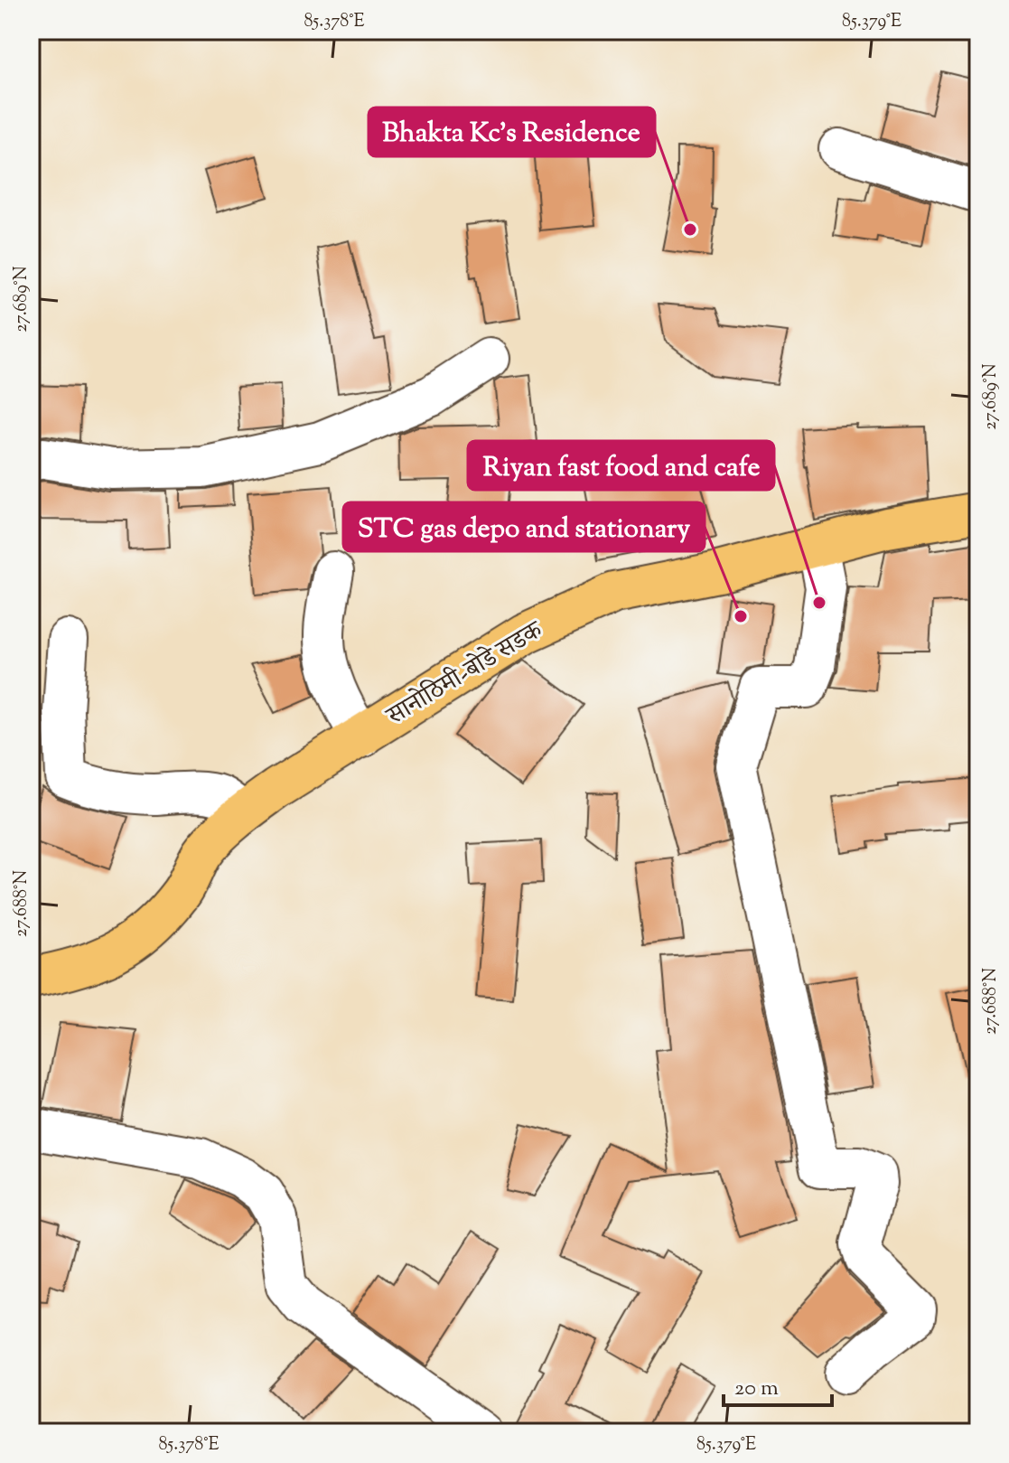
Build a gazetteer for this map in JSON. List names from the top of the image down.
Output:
{
  "streets": {
    "main road": ["सानोठिमी-बोडे सडक"]
  },
  "places": ["Bhakta Kc's Residence", "Riyan fast food and cafe", "STC gas depo and stationary"],
  "scale_bar": "20 m",
  "coordinates": [
    "85.378°E",
    "85.379°E",
    "27.689°N",
    "27.688°N"
  ]
}
